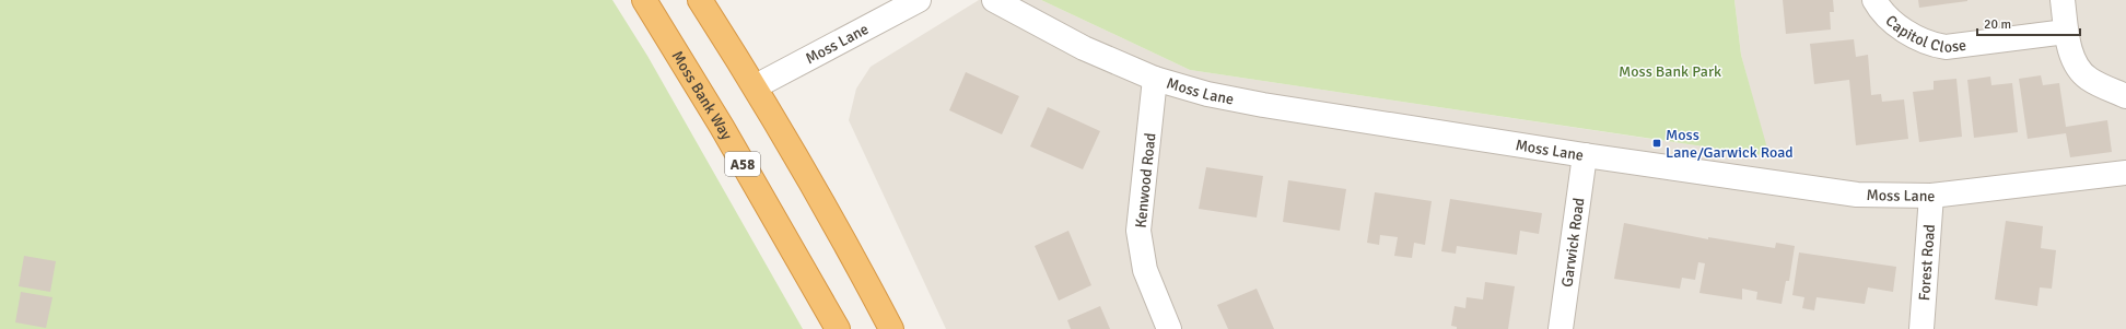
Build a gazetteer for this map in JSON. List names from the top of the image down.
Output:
{
  "streets": {
    "highway": ["Moss Bank Way", "A58"],
    "street": [
      "Capitol Close",
      "Moss Lane",
      "Kenwood Road",
      "Garwick Road",
      "Forest Road"
    ]
  },
  "crossings": [
    ["Moss Lane", "Kenwood Road"],
    ["Moss Lane", "Garwick Road"],
    ["Moss Lane", "Forest Road"]
  ],
  "parks": ["Moss Bank Park"],
  "places": {
    "transit": ["Moss Lane/Garwick Road"]
  },
  "scale_bar": "20 m"
}
